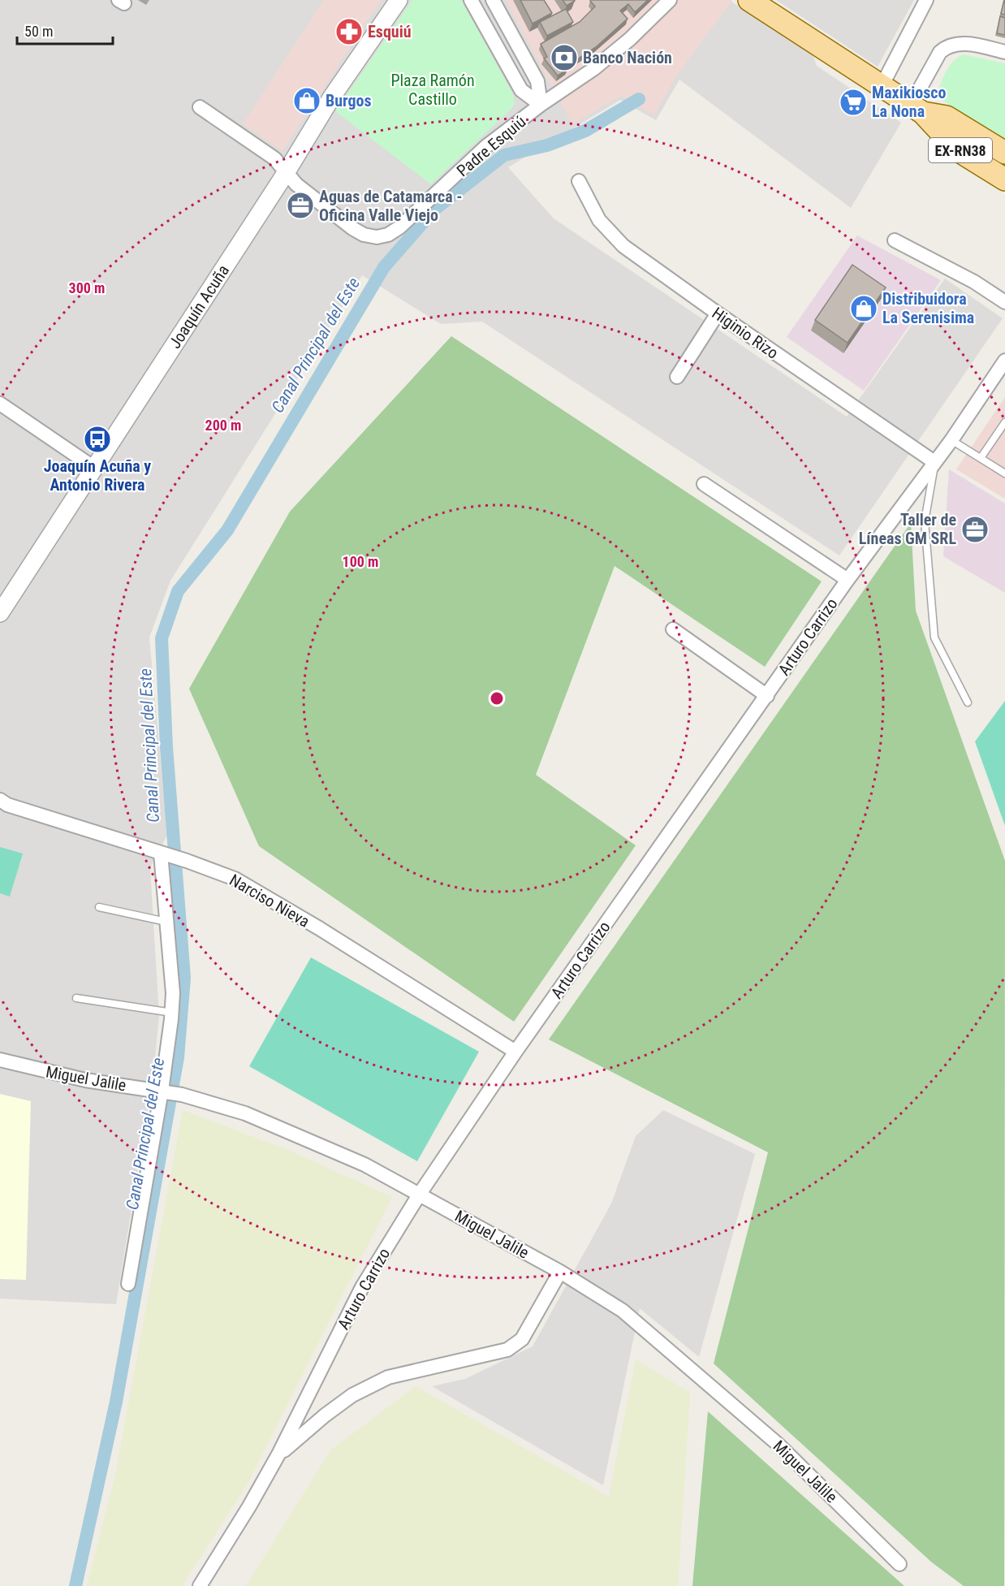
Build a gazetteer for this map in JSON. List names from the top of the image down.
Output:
{
  "streets": {
    "main road": ["EX-RN38"],
    "street": [
      "Padre Esquiú",
      "Joaquín Acuña",
      "Higinio Rizo",
      "Arturo Carrizo",
      "Narciso Nieva",
      "Miguel Jalile"
    ]
  },
  "crossings": [
    ["Padre Esquiú", "Joaquín Acuña"],
    ["Higinio Rizo", "Arturo Carrizo"],
    ["Arturo Carrizo", "Narciso Nieva"],
    ["Arturo Carrizo", "Miguel Jalile"]
  ],
  "water": ["Canal Principal del Este"],
  "parks": ["Plaza Ramón Castillo"],
  "places": {
    "pharmacy": ["Esquiú"],
    "bank": ["Banco Nación"],
    "shop": ["Burgos", "Distribuidora La Serenisima"],
    "supermarket": ["Maxikiosco La Nona"],
    "office": ["Aguas de Catamarca - Oficina Valle Viejo", "Taller de Líneas GM SRL"],
    "bus stop": ["Joaquín Acuña y Antonio Rivera"]
  },
  "scale_bar": "50 m",
  "rings": ["300 m", "200 m", "100 m"]
}
